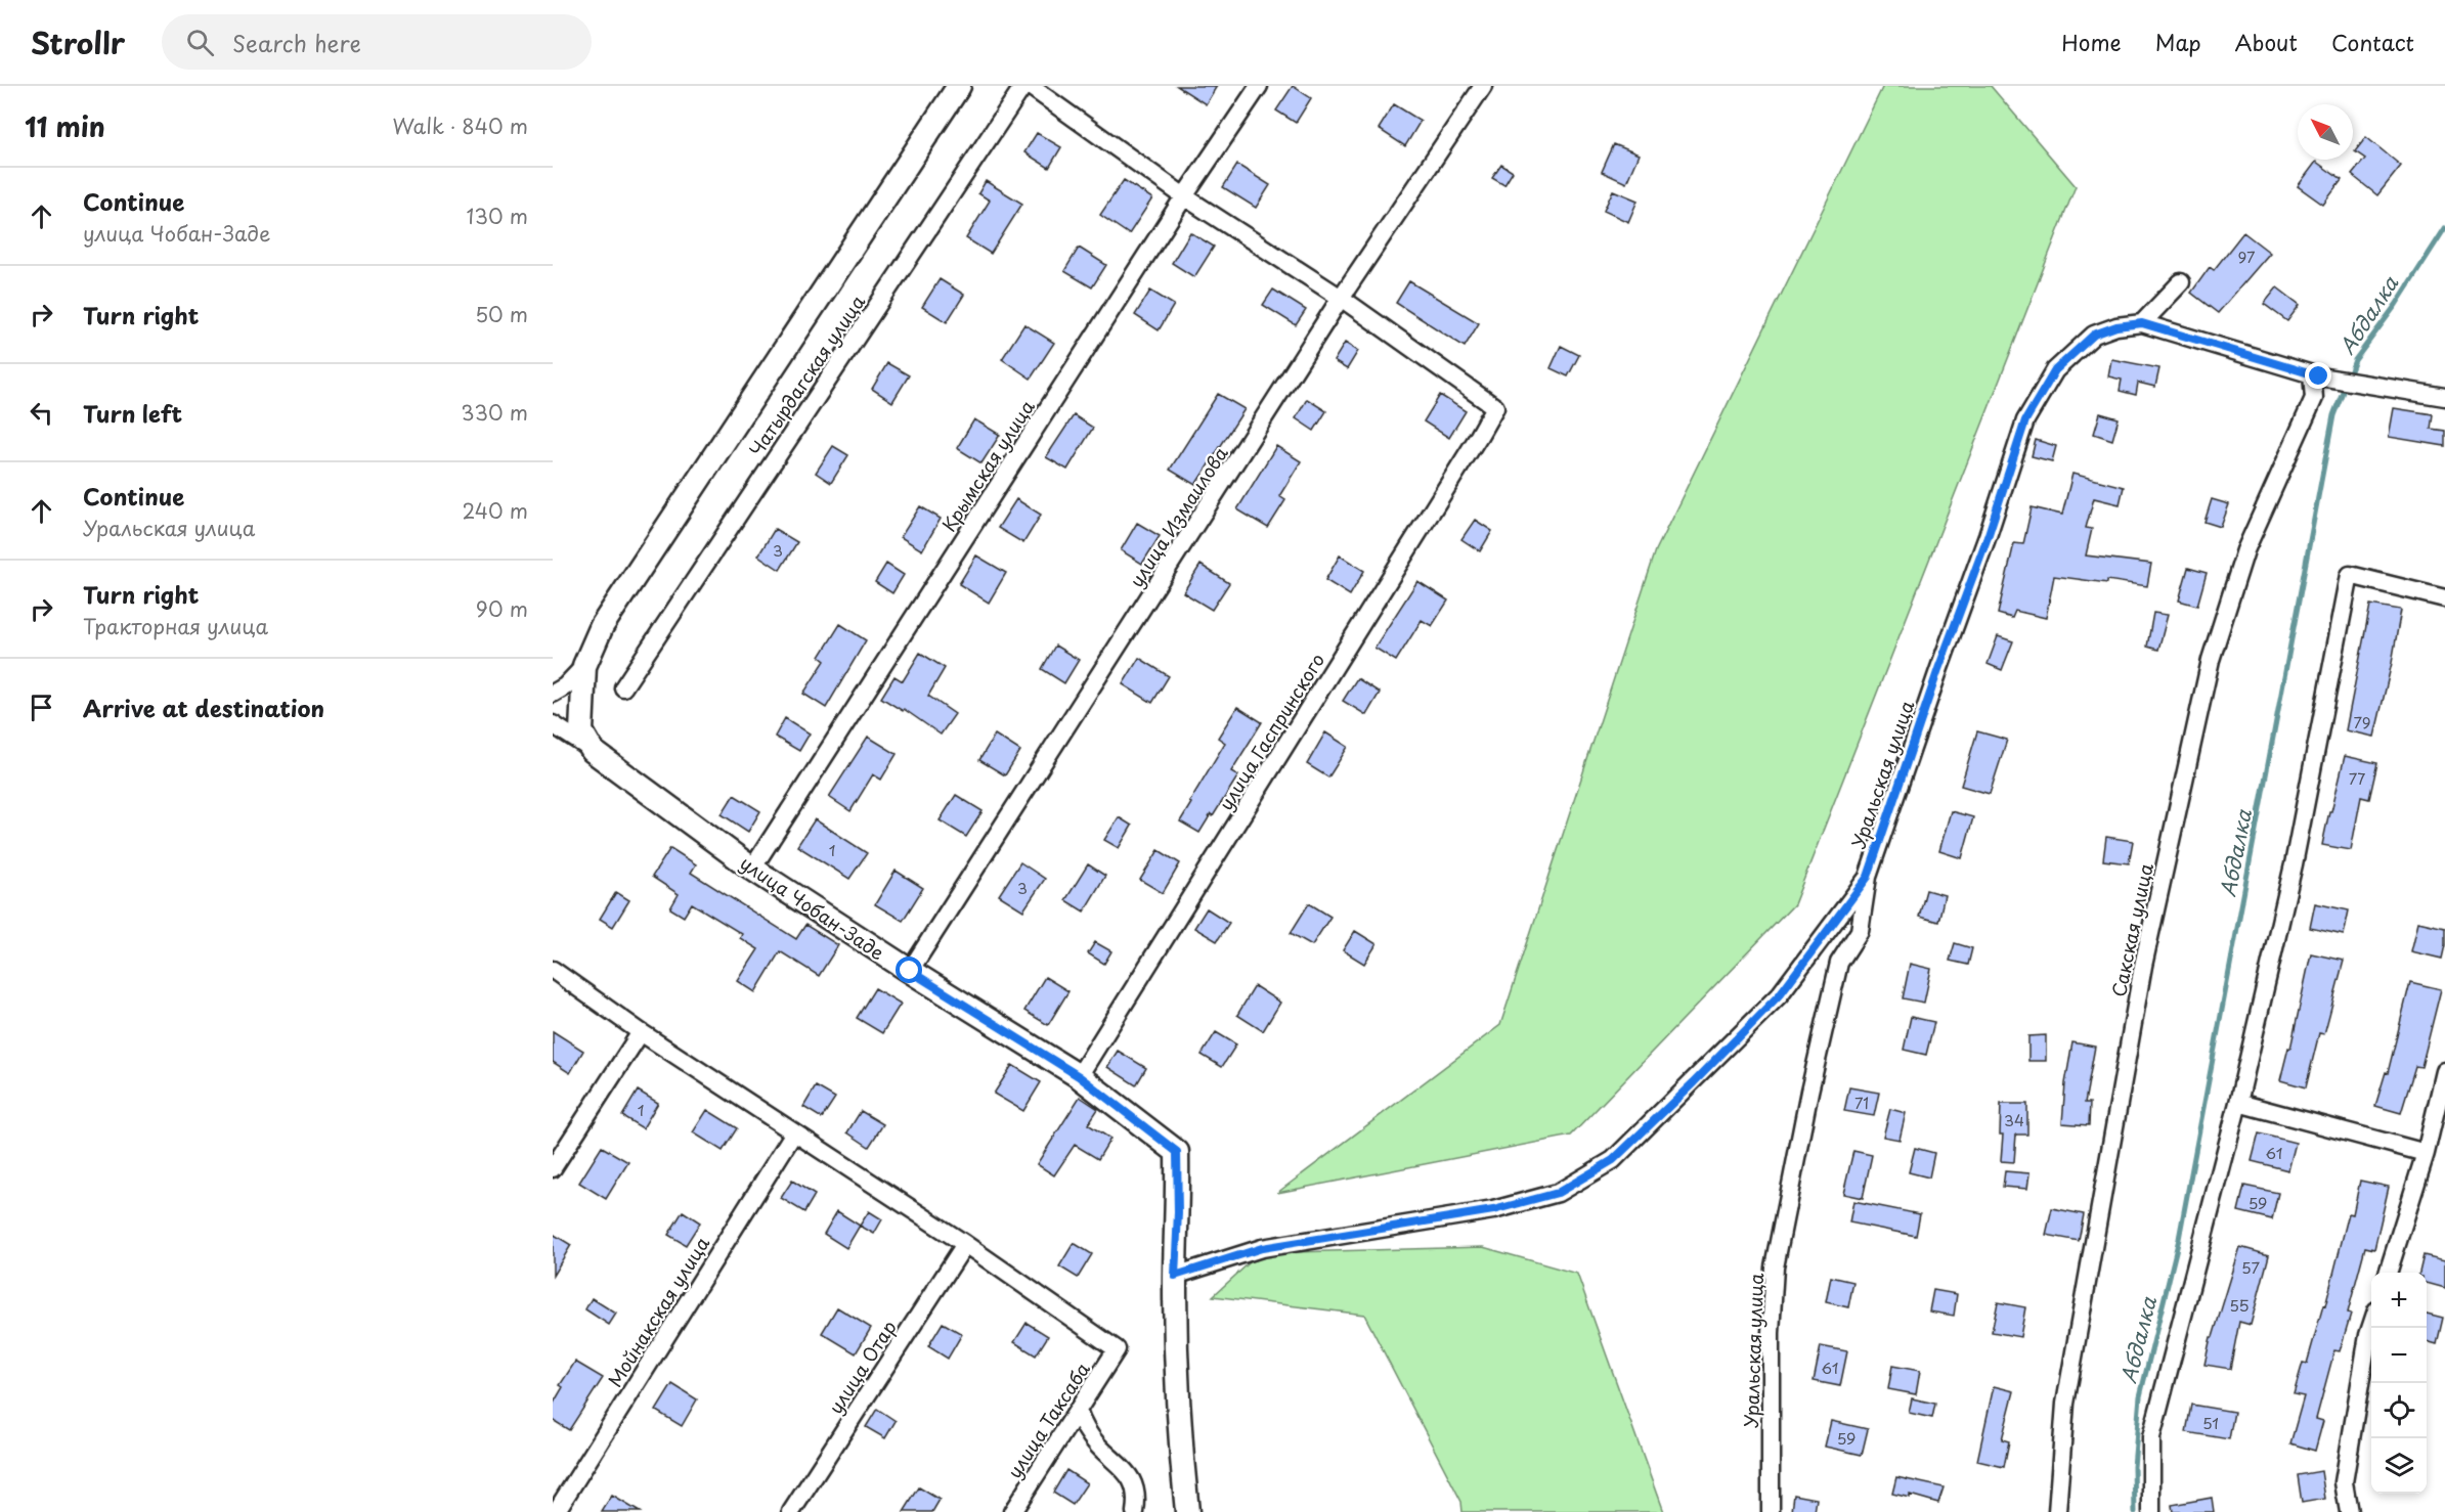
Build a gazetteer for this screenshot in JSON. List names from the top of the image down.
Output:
{
  "streets": {
    "main road": ["улица Чобан-Заде"],
    "street": [
      "Чатырдагская улица",
      "Крымская улица",
      "улица Измаилова",
      "улица Гаспринского",
      "Уральская улица",
      "Сакская улица",
      "Мойнакская улица",
      "улица Отар",
      "улица Таксаба"
    ]
  },
  "crossings": [
    ["Крымская улица", "улица Чобан-Заде"],
    ["улица Измаилова", "улица Гаспринского"],
    ["улица Измаилова", "улица Чобан-Заде"],
    ["улица Гаспринского", "улица Чобан-Заде"],
    ["улица Отар", "улица Таксаба"]
  ],
  "water": ["Абдалка"],
  "house_numbers": [
    "97",
    "3",
    "79",
    "77",
    "1",
    "3",
    "71",
    "1",
    "34",
    "61",
    "59",
    "57",
    "55",
    "61",
    "51",
    "59"
  ],
  "north": "top left",
  "page": {
    "header": "Strollr",
    "search": "Search here",
    "nav": [
      "Home",
      "Map",
      "About",
      "Contact"
    ],
    "heading": ["11 min", "Walk · 840 m"],
    "list": [
      ["Continue", "улица Чобан-Заде", "130 m"],
      ["Turn right", "50 m"],
      ["Turn left", "330 m"],
      ["Continue", "Уральская улица", "240 m"],
      ["Turn right", "Тракторная улица", "90 m"],
      "Arrive at destination"
    ],
    "map_buttons": ["+", "−"]
  }
}
